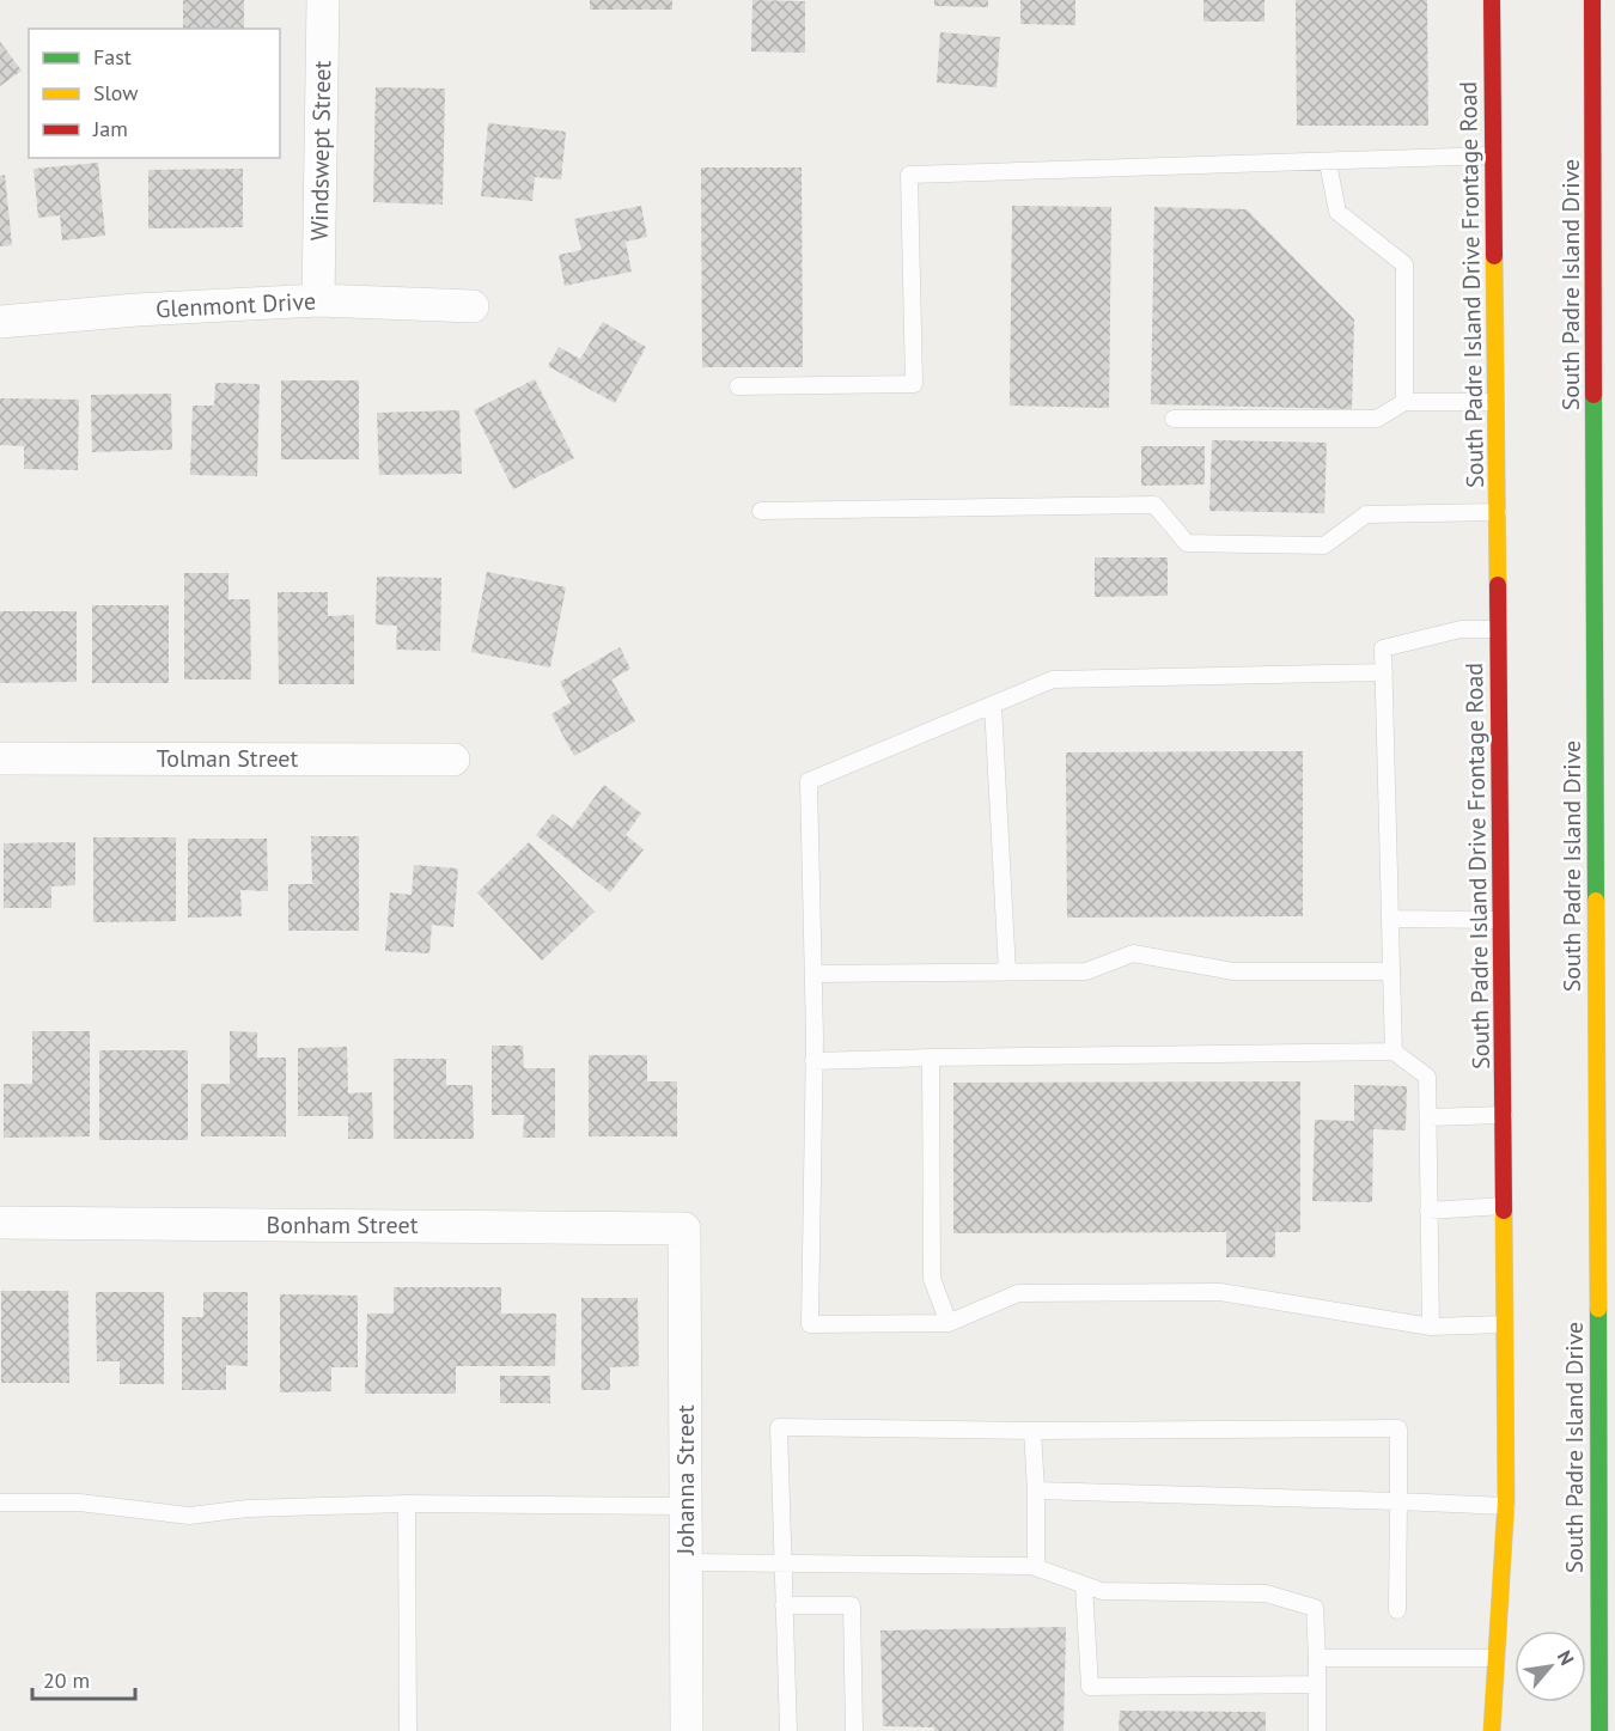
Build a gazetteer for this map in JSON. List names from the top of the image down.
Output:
{
  "streets": {
    "main road": ["South Padre Island Drive Frontage Road", "South Padre Island Drive"],
    "street": [
      "Windswept Street",
      "Glenmont Drive",
      "Tolman Street",
      "Bonham Street",
      "Johanna Street"
    ]
  },
  "crossings": [
    ["Windswept Street", "Glenmont Drive"],
    ["Bonham Street", "Johanna Street"]
  ],
  "legend": ["Fast", "Slow", "Jam"],
  "scale_bar": "20 m",
  "north": "top right"
}
